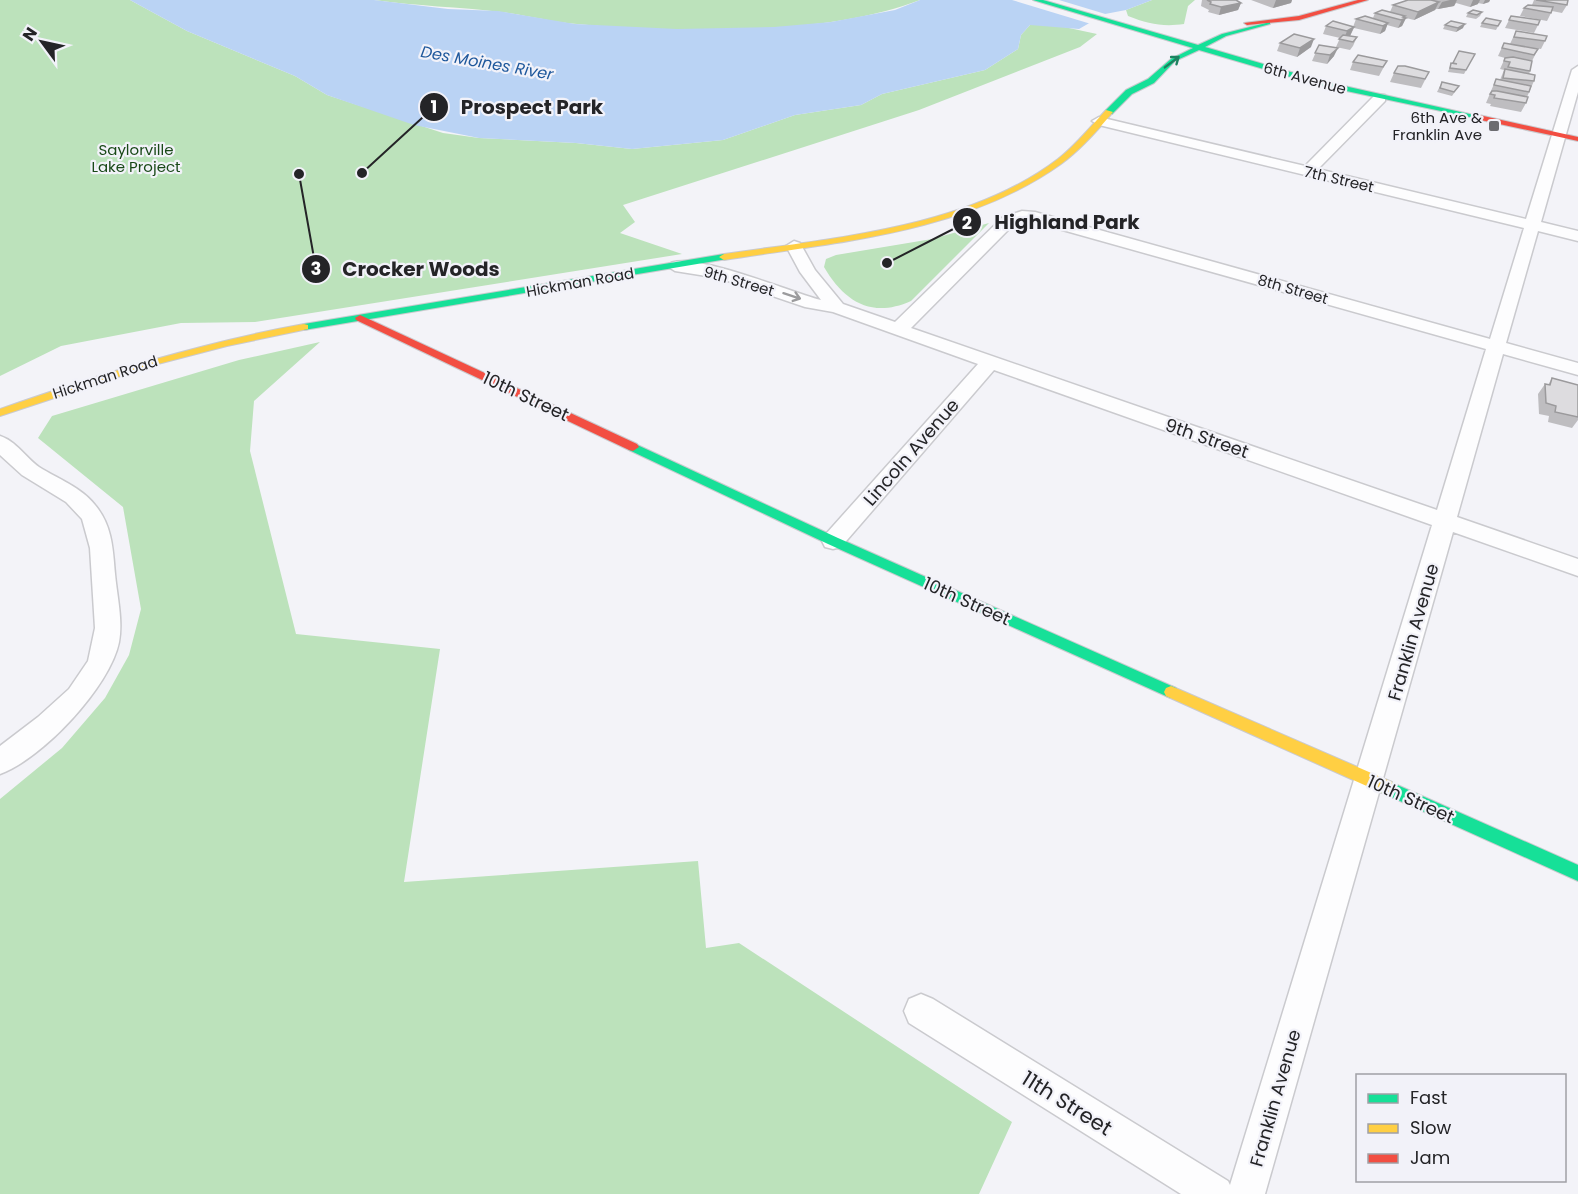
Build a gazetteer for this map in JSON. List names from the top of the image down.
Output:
{
  "streets": {
    "main road": ["6th Avenue", "Hickman Road", "10th Street"],
    "street": [
      "7th Street",
      "9th Street",
      "8th Street",
      "Lincoln Avenue",
      "Franklin Avenue",
      "11th Street"
    ]
  },
  "crossings": [
    ["6th Avenue", "Hickman Road"],
    ["6th Avenue", "Franklin Avenue"],
    ["7th Street", "Hickman Road"],
    ["7th Street", "Franklin Avenue"],
    ["9th Street", "Hickman Road"],
    ["9th Street", "8th Street"],
    ["9th Street", "Lincoln Avenue"],
    ["9th Street", "Franklin Avenue"],
    ["Hickman Road", "10th Street"],
    ["8th Street", "Franklin Avenue"],
    ["10th Street", "Lincoln Avenue"],
    ["10th Street", "Franklin Avenue"]
  ],
  "water": ["Des Moines River"],
  "parks": ["Saylorville Lake Project"],
  "places": {
    "transit": ["6th Ave & Franklin Ave"],
    "other": ["Prospect Park", "Crocker Woods", "Highland Park"]
  },
  "legend": ["Fast", "Slow", "Jam"],
  "north": "top left"
}
